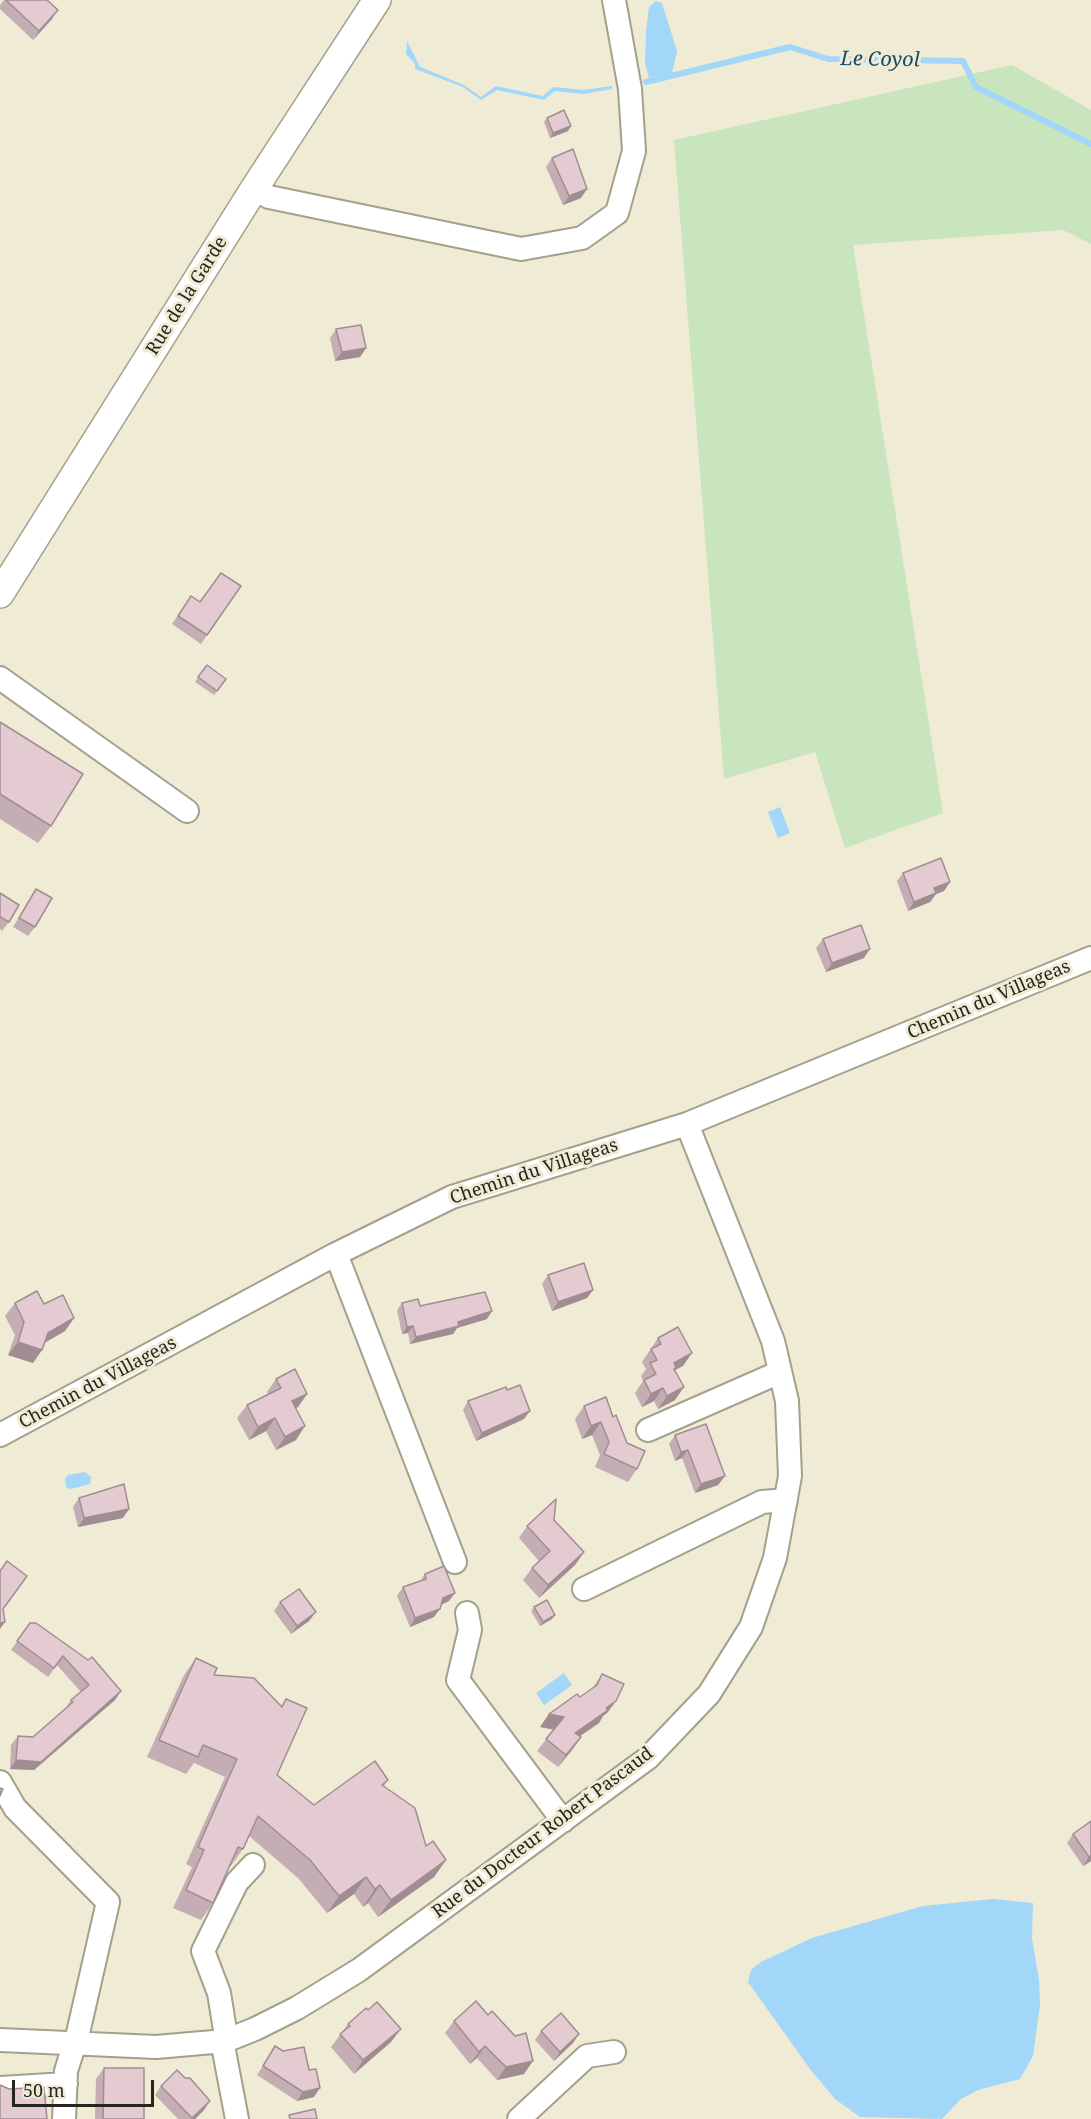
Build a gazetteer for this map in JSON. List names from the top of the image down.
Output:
{
  "streets": {
    "main road": ["Rue de la Garde"],
    "street": ["Chemin du Villageas", "Rue du Docteur Robert Pascaud"]
  },
  "crossings": [
    ["Chemin du Villageas", "Rue du Docteur Robert Pascaud"]
  ],
  "water": ["Le Coyol"],
  "scale_bar": "50 m"
}
